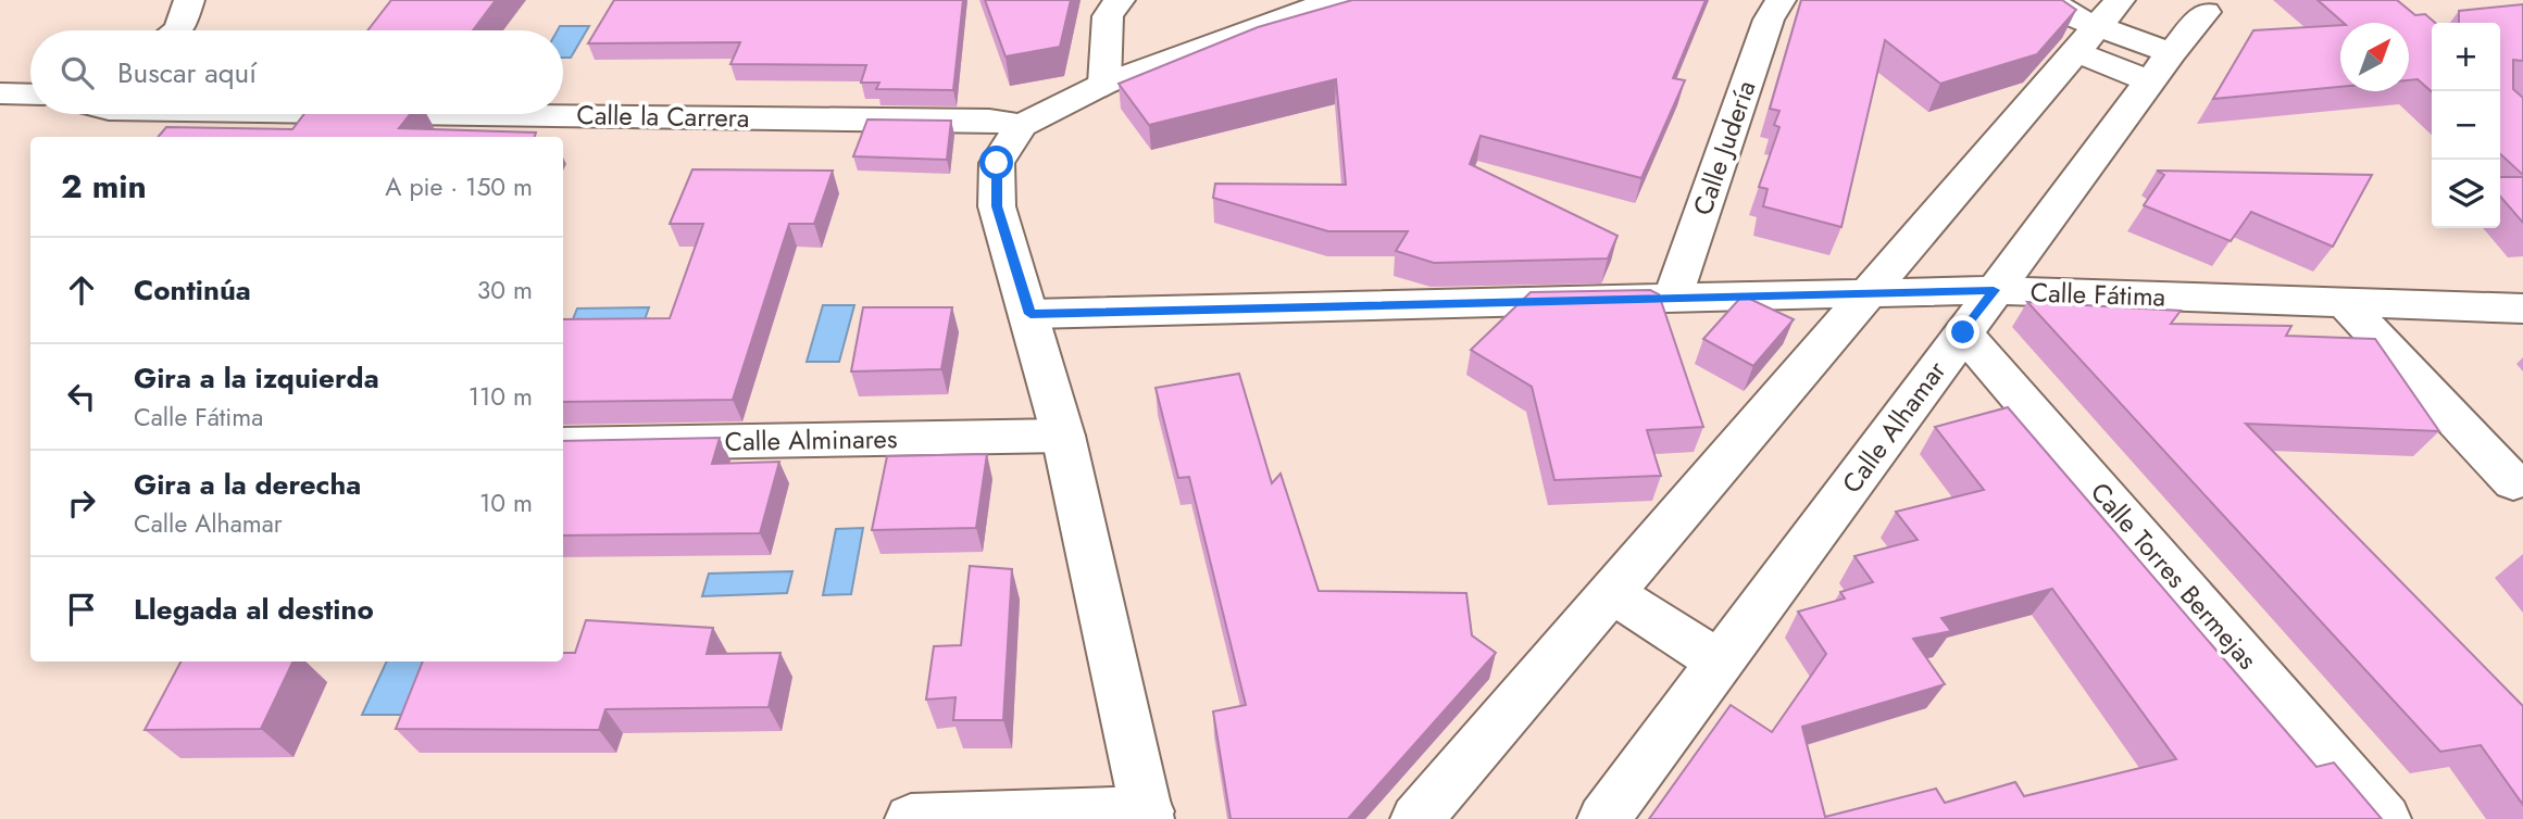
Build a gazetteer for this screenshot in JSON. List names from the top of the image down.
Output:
{
  "streets": {
    "street": [
      "Calle la Carrera",
      "Calle Judería",
      "Calle Fátima",
      "Calle Alhamar",
      "Calle Alminares",
      "Calle Torres Bermejas"
    ]
  },
  "crossings": [
    ["Calle Judería", "Calle Fátima"],
    ["Calle Fátima", "Calle Alhamar"],
    ["Calle Alhamar", "Calle Torres Bermejas"]
  ],
  "north": "top right",
  "page": {
    "map_buttons": ["+", "−"],
    "search": "Buscar aquí",
    "heading": ["2 min", "A pie · 150 m"],
    "list": [
      ["Continúa", "30 m"],
      ["Gira a la izquierda", "Calle Fátima", "110 m"],
      ["Gira a la derecha", "Calle Alhamar", "10 m"],
      "Llegada al destino"
    ]
  }
}
